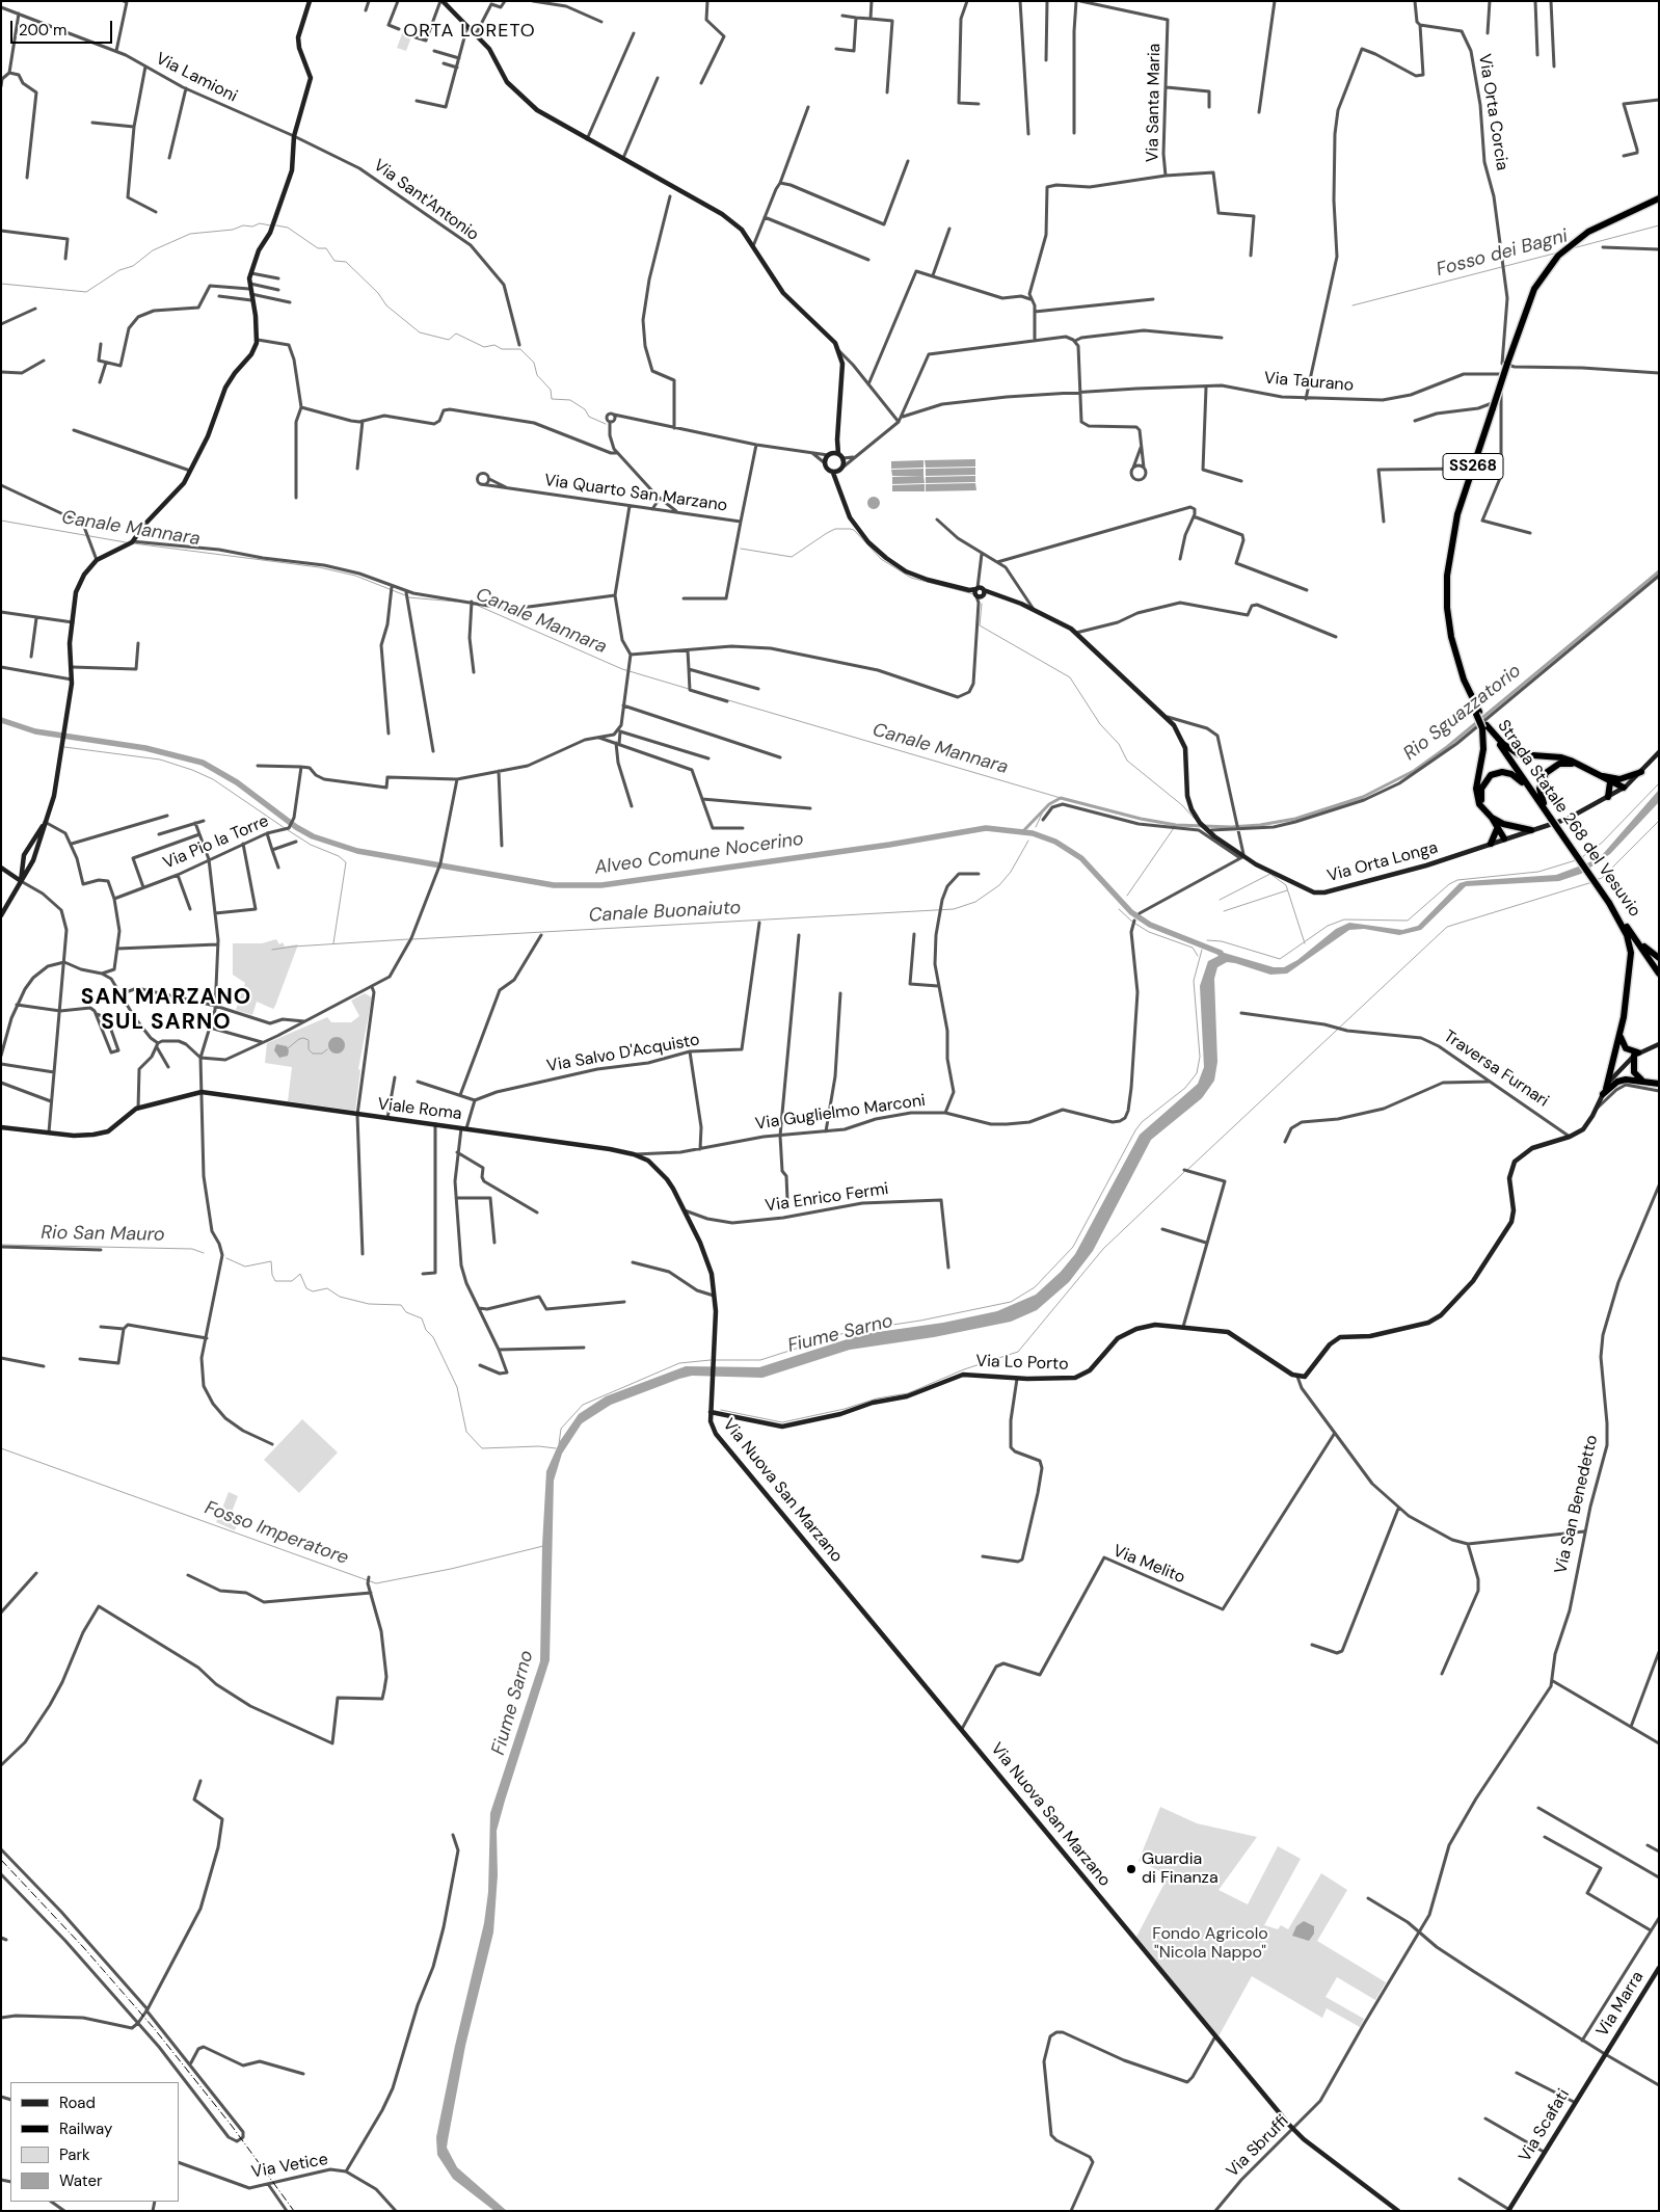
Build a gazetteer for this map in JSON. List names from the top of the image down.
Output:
{
  "streets": {
    "highway": ["SS268", "Strada Statale 268 del Vesuvio"],
    "street": [
      "Via Lamioni",
      "Via Santa Maria",
      "Via Orta Corcia",
      "Via Sant'Antonio",
      "Via Taurano",
      "Via Quarto San Marzano",
      "Via Pio la Torre",
      "Via Orta Longa",
      "Via Salvo D'Acquisto",
      "Traversa Furnari",
      "Viale Roma",
      "Via Guglielmo Marconi",
      "Via Enrico Fermi",
      "Via Lo Porto",
      "Via Nuova San Marzano",
      "Via San Benedetto",
      "Via Melito",
      "Via Marra",
      "Via Scafati",
      "Via Sbruffi",
      "Via Vetice"
    ]
  },
  "crossings": [
    ["Via Lamioni", "Via Sant'Antonio"],
    ["Via Orta Corcia", "Strada Statale 268 del Vesuvio"],
    ["SS268", "Strada Statale 268 del Vesuvio"],
    ["SS268", "Via Orta Longa"],
    ["Viale Roma", "Via Guglielmo Marconi"],
    ["Via Lo Porto", "Via Nuova San Marzano"],
    ["Via Nuova San Marzano", "Via Melito"],
    ["Via Nuova San Marzano", "Via Sbruffi"],
    ["Via San Benedetto", "Via Sbruffi"],
    ["Via Marra", "Via Scafati"]
  ],
  "districts": ["ORTA LORETO", "SAN MARZANO SUL SARNO"],
  "water": [
    "Fosso dei Bagni",
    "Canale Mannara",
    "Rio Sguazzatorio",
    "Alveo Comune Nocerino",
    "Canale Buonaiuto",
    "Rio San Mauro",
    "Fiume Sarno",
    "Fosso Imperatore"
  ],
  "parks": ["Fondo Agricolo \"Nicola Nappo\""],
  "places": ["Guardia di Finanza"],
  "legend": [
    "Road",
    "Railway",
    "Park",
    "Water"
  ],
  "scale_bar": "200 m"
}
